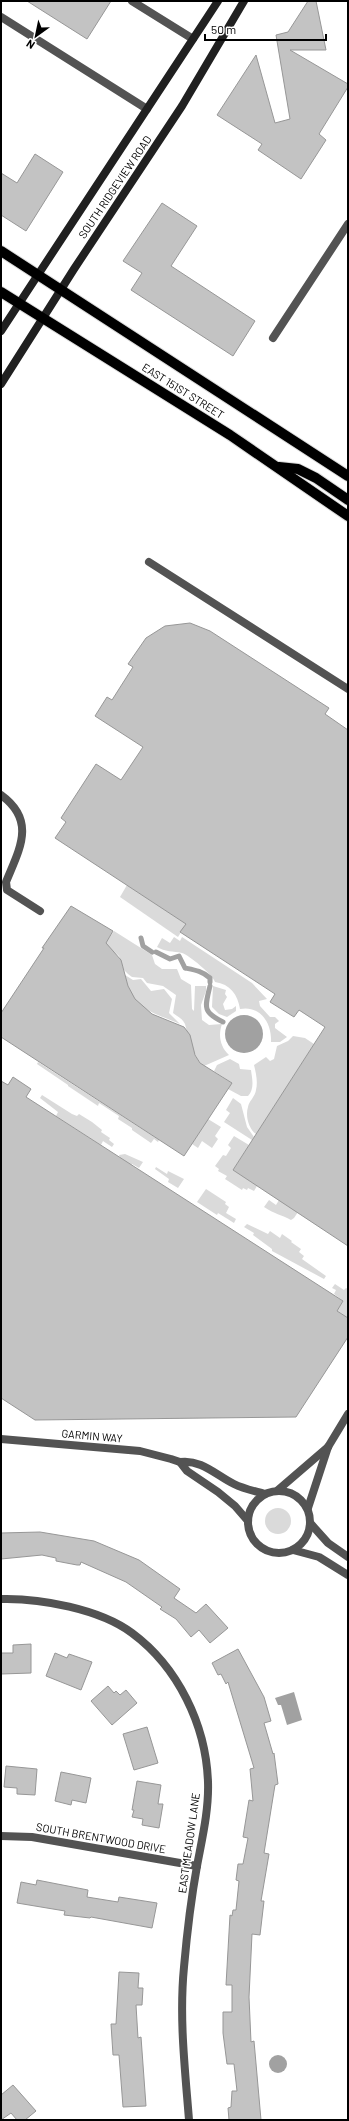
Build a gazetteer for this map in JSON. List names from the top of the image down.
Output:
{
  "streets": {
    "main road": ["SOUTH RIDGEVIEW ROAD", "EAST 151ST STREET"],
    "street": ["GARMIN WAY", "SOUTH BRENTWOOD DRIVE", "EAST MEADOW LANE"]
  },
  "crossings": [
    ["SOUTH RIDGEVIEW ROAD", "EAST 151ST STREET"],
    ["SOUTH BRENTWOOD DRIVE", "EAST MEADOW LANE"]
  ],
  "scale_bar": "50 m",
  "north": "bottom left"
}
